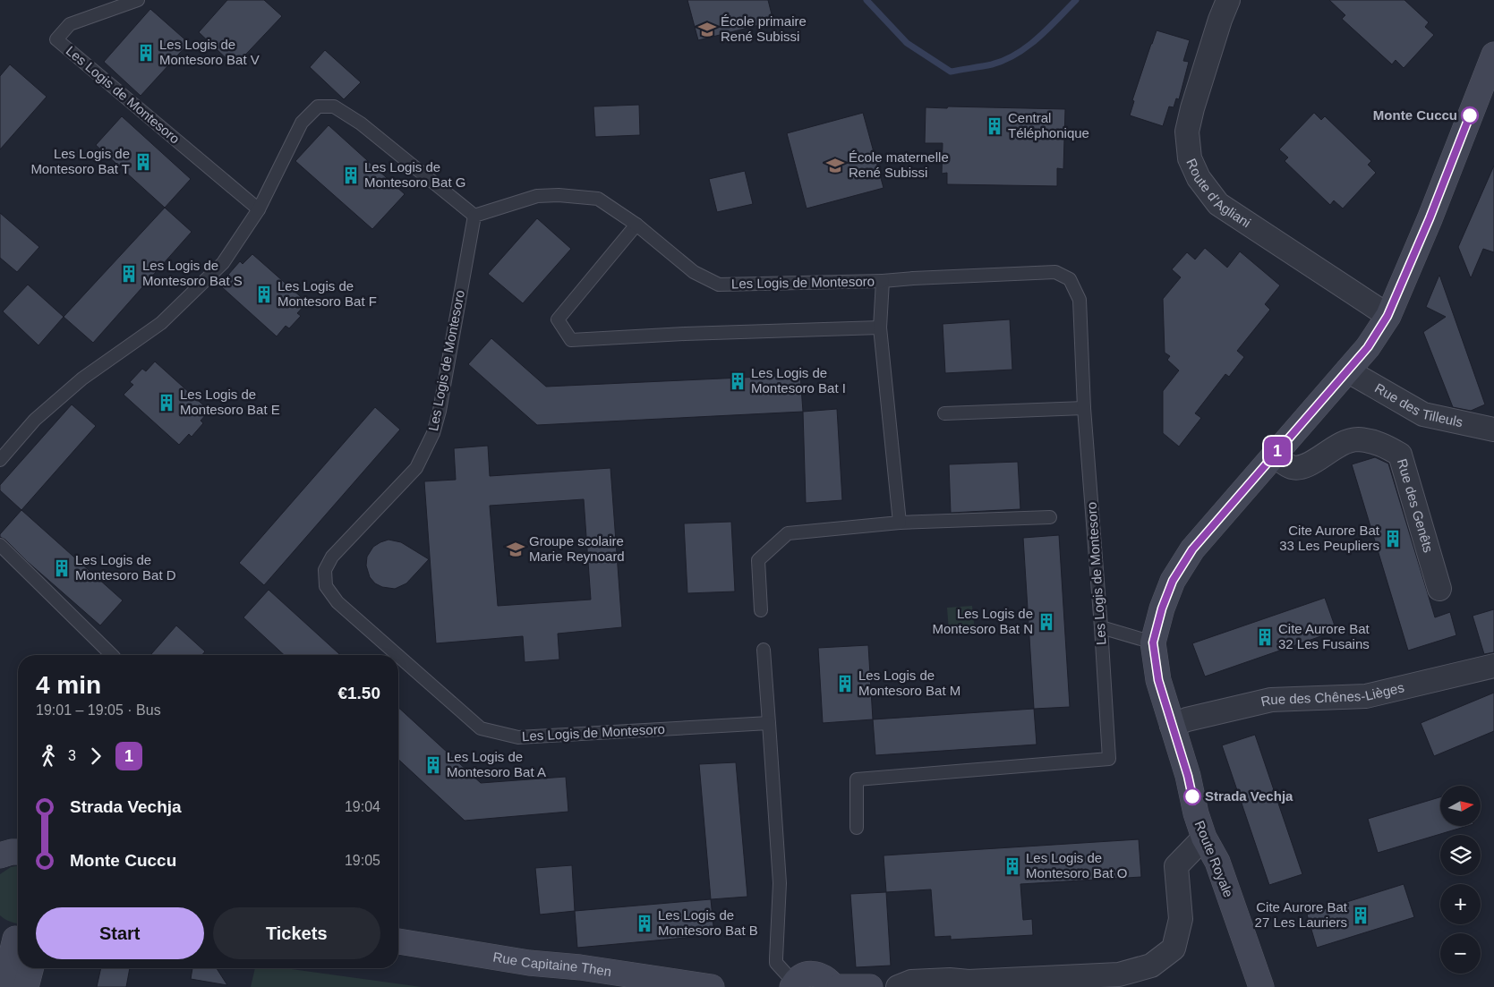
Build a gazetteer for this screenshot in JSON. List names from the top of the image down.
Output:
{
  "streets": {
    "main road": ["Route Royale", "Rue Capitaine Then"],
    "street": [
      "Route d'Agliani",
      "Rue des Tilleuls",
      "Rue des Genêts",
      "Rue des Chênes-Lièges"
    ],
    "lane": ["Les Logis de Montesoro"]
  },
  "crossings": [
    ["Route d'Agliani", "Route Royale"],
    ["Rue des Tilleuls", "Route Royale"],
    ["Rue des Genêts", "Route Royale"],
    ["Rue des Chênes-Lièges", "Route Royale"]
  ],
  "places": {
    "school or university": ["École primaire René Subissi", "École maternelle René Subissi", "Groupe scolaire Marie Reynoard"],
    "building": [
      "Les Logis de Montesoro Bat V",
      "Central Téléphonique",
      "Les Logis de Montesoro Bat T",
      "Les Logis de Montesoro Bat G",
      "Les Logis de Montesoro Bat S",
      "Les Logis de Montesoro Bat F",
      "Les Logis de Montesoro Bat I",
      "Les Logis de Montesoro Bat E",
      "Cite Aurore Bat 33 Les Peupliers",
      "Les Logis de Montesoro Bat D",
      "Les Logis de Montesoro Bat N",
      "Cite Aurore Bat 32 Les Fusains",
      "Les Logis de Montesoro Bat M",
      "Les Logis de Montesoro Bat A",
      "Les Logis de Montesoro Bat O",
      "Cite Aurore Bat 27 Les Lauriers",
      "Les Logis de Montesoro Bat B"
    ],
    "other": ["Monte Cuccu", "Strada Vechja"]
  },
  "lines": ["bus line 1"],
  "north": "right",
  "page": {
    "on_map": "1",
    "heading": ["4 min", "19:01 – 19:05 · Bus", "€1.50"],
    "legs": ["3", "1"],
    "list": [
      {
        "name": "Strada Vechja",
        "value": "19:04"
      },
      {
        "name": "Monte Cuccu",
        "value": "19:05"
      }
    ],
    "map_buttons": ["+", "−"],
    "buttons": ["Start", "Tickets"]
  }
}
